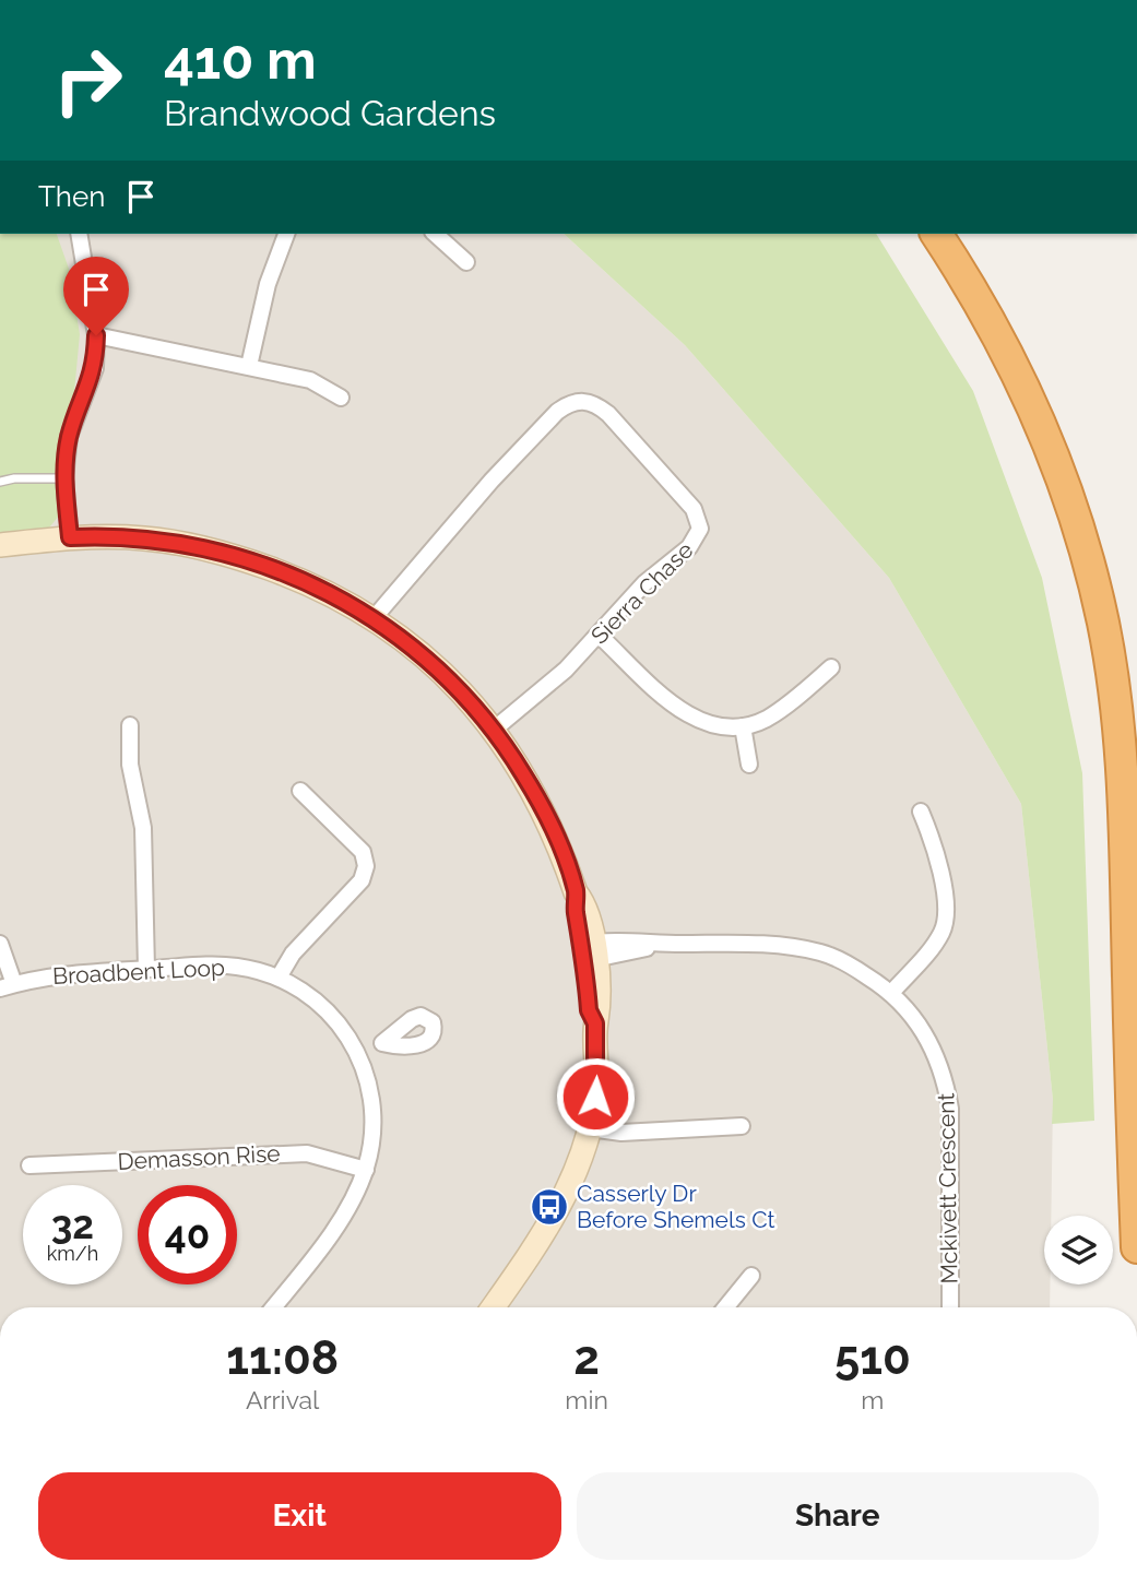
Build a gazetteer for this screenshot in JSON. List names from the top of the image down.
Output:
{
  "streets": {
    "street": [
      "Sierra Chase",
      "Broadbent Loop",
      "Demasson Rise",
      "Mckivett Crescent"
    ]
  },
  "crossings": [
    ["Broadbent Loop", "Demasson Rise"]
  ],
  "places": {
    "bus stop": ["Casserly Dr Before Shemels Ct"]
  },
  "page": {
    "turn": ["410 m", "Brandwood Gardens"],
    "then": "Then",
    "speed": "32 km/h",
    "limit": "40",
    "eta": [
      "11:08",
      "Arrival",
      "2",
      "min",
      "510",
      "m"
    ],
    "buttons": ["Exit", "Share"]
  }
}
